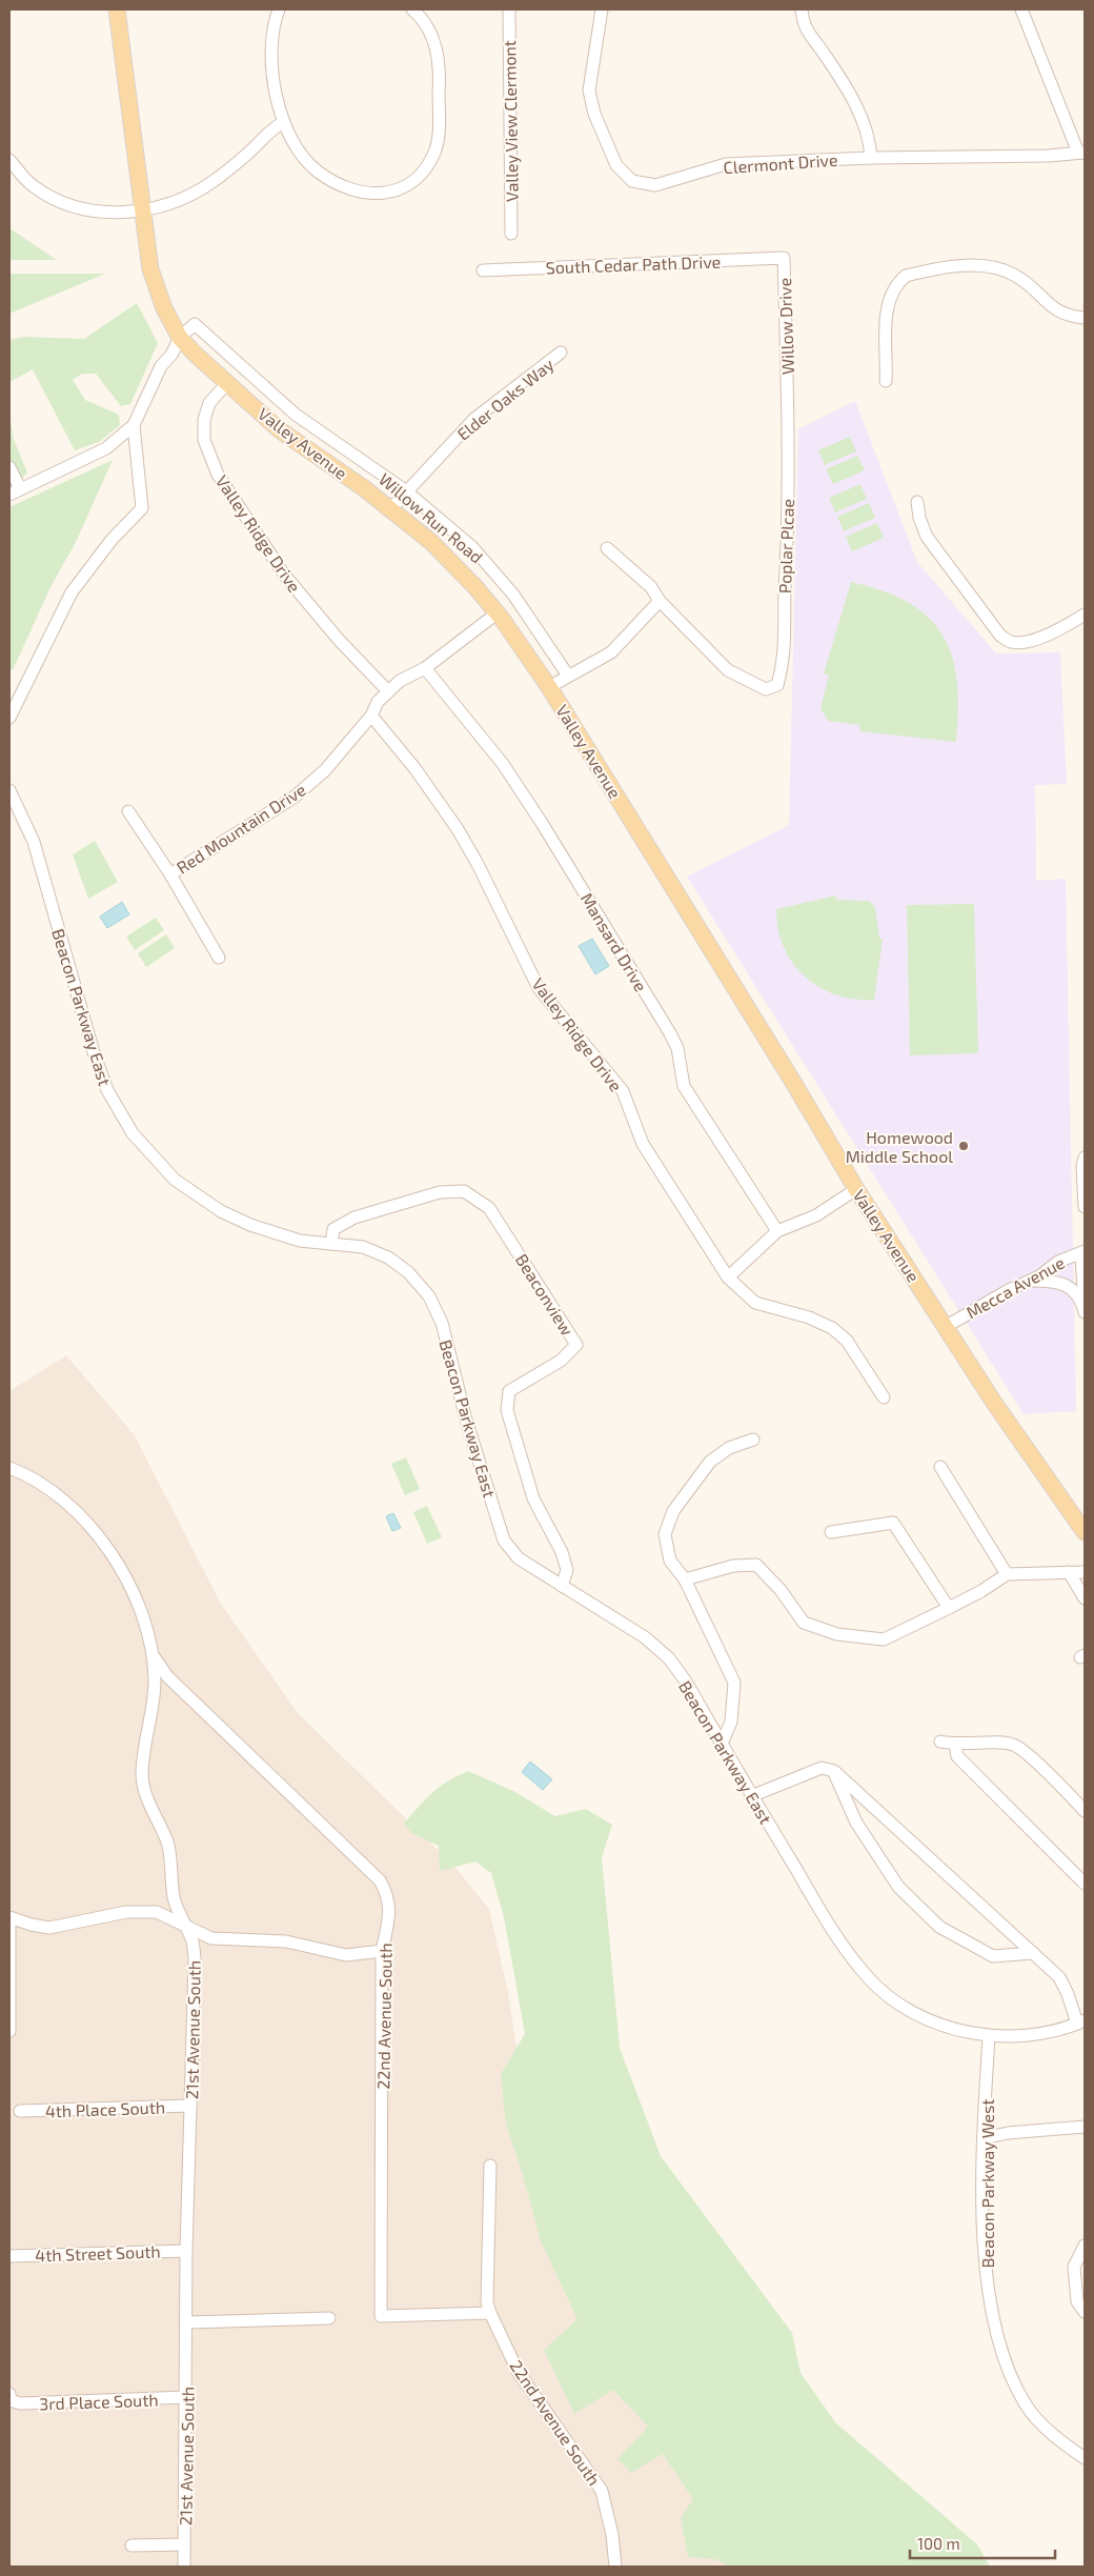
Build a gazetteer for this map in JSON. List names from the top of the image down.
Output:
{
  "streets": {
    "main road": ["Valley Avenue"],
    "street": [
      "Valley View Clermont",
      "Clermont Drive",
      "South Cedar Path Drive",
      "Willow Drive",
      "Elder Oaks Way",
      "Willow Run Road",
      "Valley Ridge Drive",
      "Poplar Plcae",
      "Red Mountain Drive",
      "Mansard Drive",
      "Beacon Parkway East",
      "Mecca Avenue",
      "Beaconview",
      "22nd Avenue South",
      "21st Avenue South",
      "4th Place South",
      "Beacon Parkway West",
      "4th Street South",
      "3rd Place South"
    ]
  },
  "crossings": [
    ["South Cedar Path Drive", "Willow Drive"],
    ["Willow Drive", "Poplar Plcae"],
    ["Elder Oaks Way", "Valley Avenue"],
    ["Elder Oaks Way", "Willow Run Road"],
    ["Valley Avenue", "Willow Run Road"],
    ["Valley Avenue", "Valley Ridge Drive"],
    ["Valley Avenue", "Red Mountain Drive"],
    ["Valley Avenue", "Mecca Avenue"],
    ["Valley Ridge Drive", "Red Mountain Drive"],
    ["Red Mountain Drive", "Mansard Drive"],
    ["Beacon Parkway East", "Beaconview"],
    ["Beacon Parkway East", "Beacon Parkway West"],
    ["22nd Avenue South", "21st Avenue South"],
    ["21st Avenue South", "4th Place South"],
    ["21st Avenue South", "4th Street South"],
    ["21st Avenue South", "3rd Place South"]
  ],
  "places": ["Homewood Middle School"],
  "scale_bar": "100 m"
}
